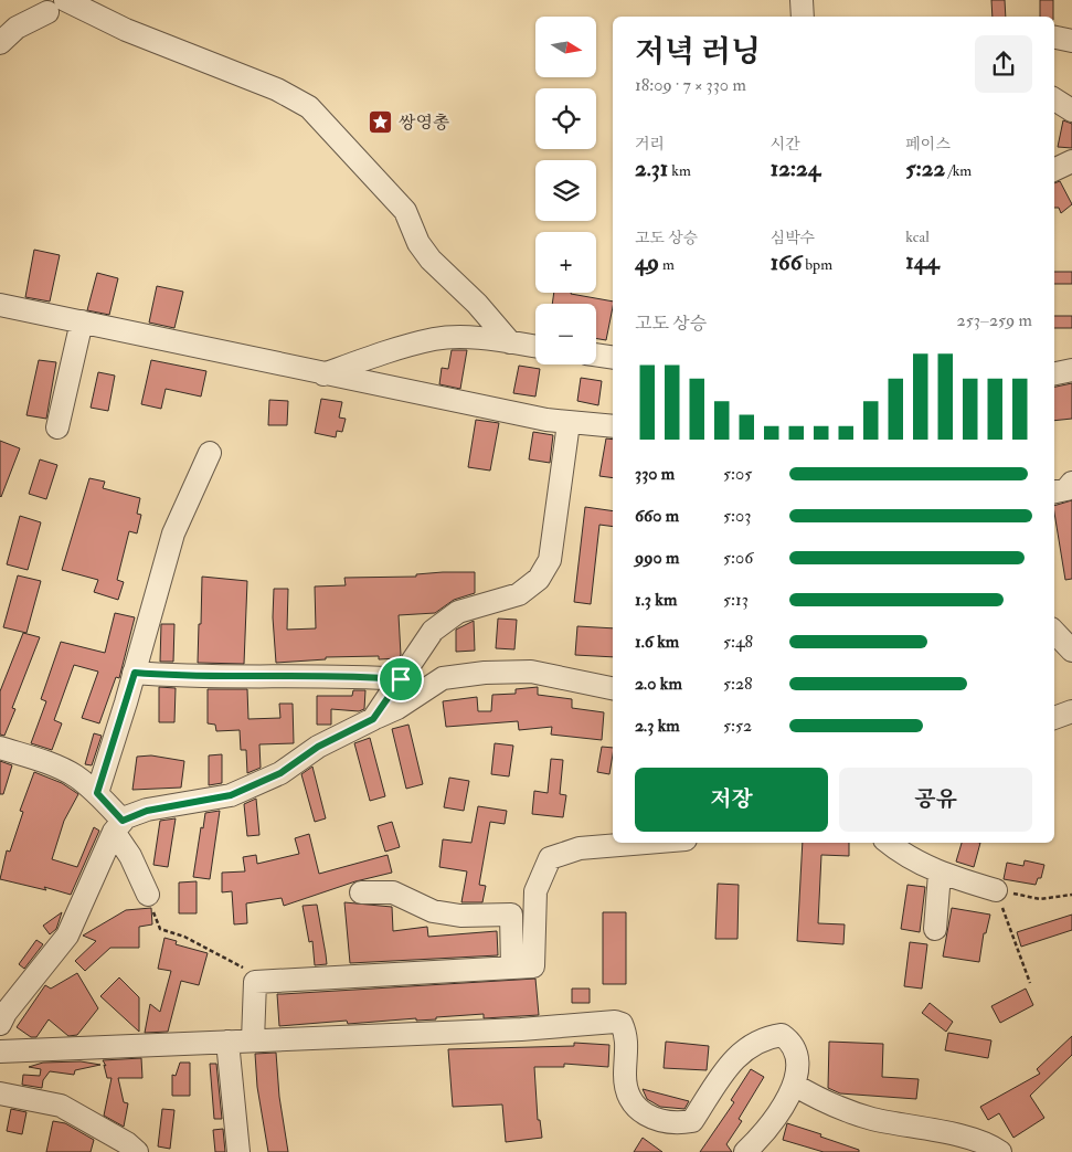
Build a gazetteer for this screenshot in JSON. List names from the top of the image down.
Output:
{
  "places": {
    "place": ["쌍영총"]
  },
  "north": "right",
  "page": {
    "map_buttons": ["+", "−"],
    "heading": ["저녁 러닝", "18:09 · 7 × 330 m"],
    "stats": [
      ["거리", "2.31 km"],
      ["시간", "12:24"],
      ["페이스", "5:22 /km"],
      ["고도 상승", "49 m"],
      ["심박수", "166 bpm"],
      ["kcal", "144"]
    ],
    "chart": ["고도 상승", "253–259 m"],
    "list": [
      {
        "name": "330 m",
        "note": "5:05"
      },
      {
        "name": "660 m",
        "note": "5:03"
      },
      {
        "name": "990 m",
        "note": "5:06"
      },
      {
        "name": "1.3 km",
        "note": "5:13"
      },
      {
        "name": "1.6 km",
        "note": "5:48"
      },
      {
        "name": "2.0 km",
        "note": "5:28"
      },
      {
        "name": "2.3 km",
        "note": "5:52"
      }
    ],
    "buttons": ["저장", "공유"]
  }
}
